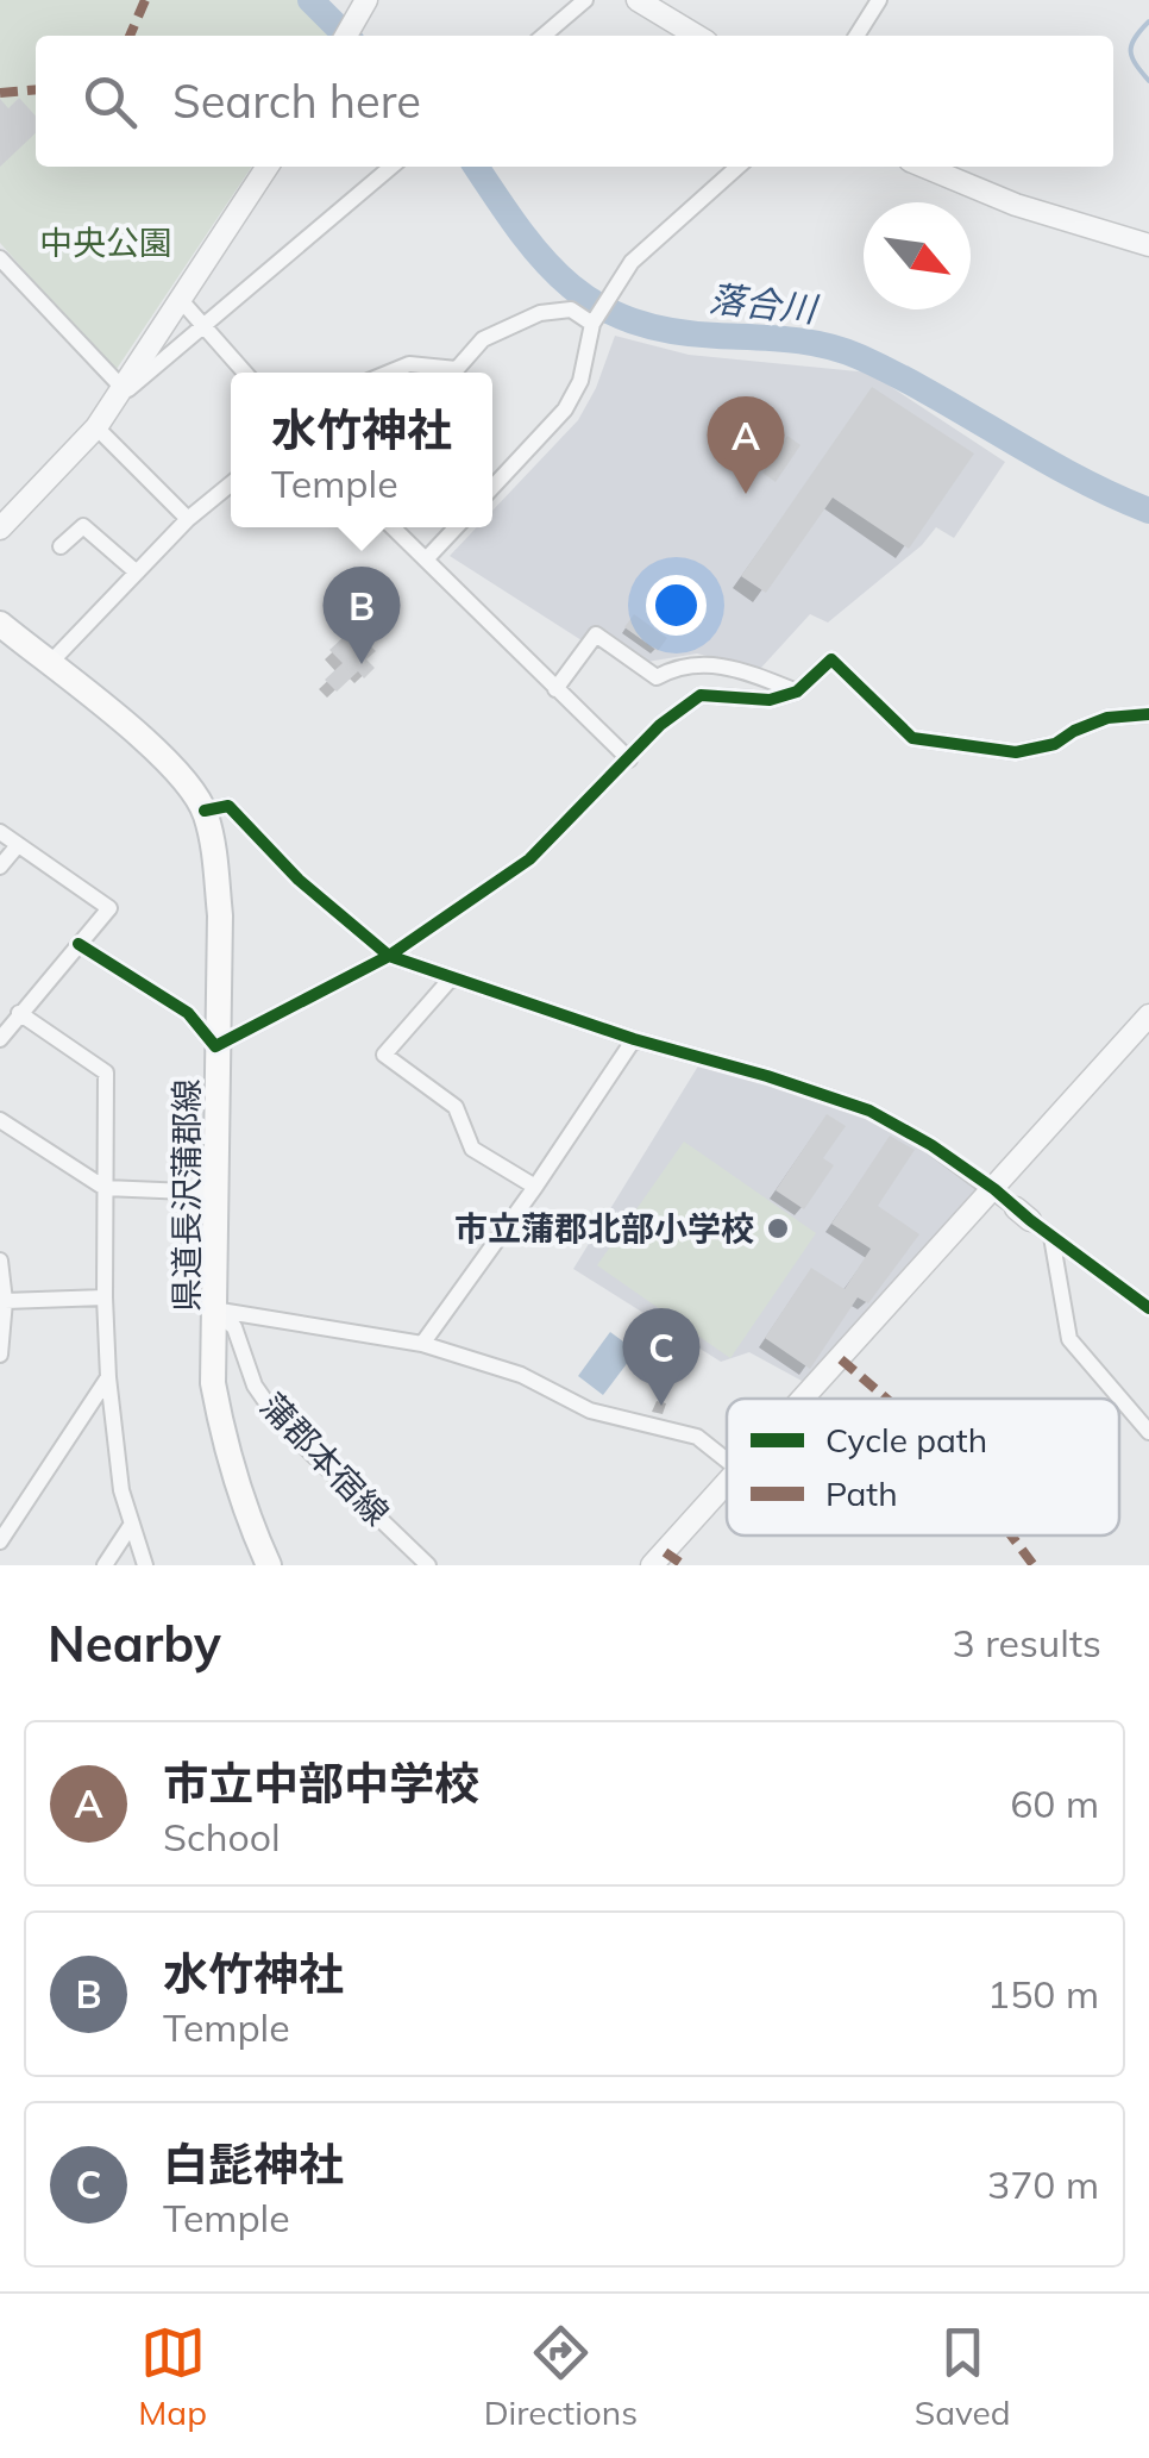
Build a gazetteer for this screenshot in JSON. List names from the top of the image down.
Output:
{
  "streets": {
    "main road": ["県道長沢蒲郡線"],
    "street": ["蒲郡本宿線"]
  },
  "crossings": [
    ["県道長沢蒲郡線", "蒲郡本宿線"]
  ],
  "water": ["落合川"],
  "parks": ["中央公園"],
  "places": ["市立蒲郡北部小学校"],
  "legend": ["Cycle path", "Path"],
  "north": "bottom right",
  "page": {
    "search": "Search here",
    "popup": ["水竹神社", "Temple"],
    "pins": ["A", "B", "C"],
    "heading": ["Nearby", "3 results"],
    "list": [
      {
        "mark": "A",
        "name": "市立中部中学校",
        "note": "School",
        "value": "60 m"
      },
      {
        "mark": "B",
        "name": "水竹神社",
        "note": "Temple",
        "value": "150 m"
      },
      {
        "mark": "C",
        "name": "白髭神社",
        "note": "Temple",
        "value": "370 m"
      }
    ],
    "nav": ["Map", "Directions", "Saved"]
  }
}
